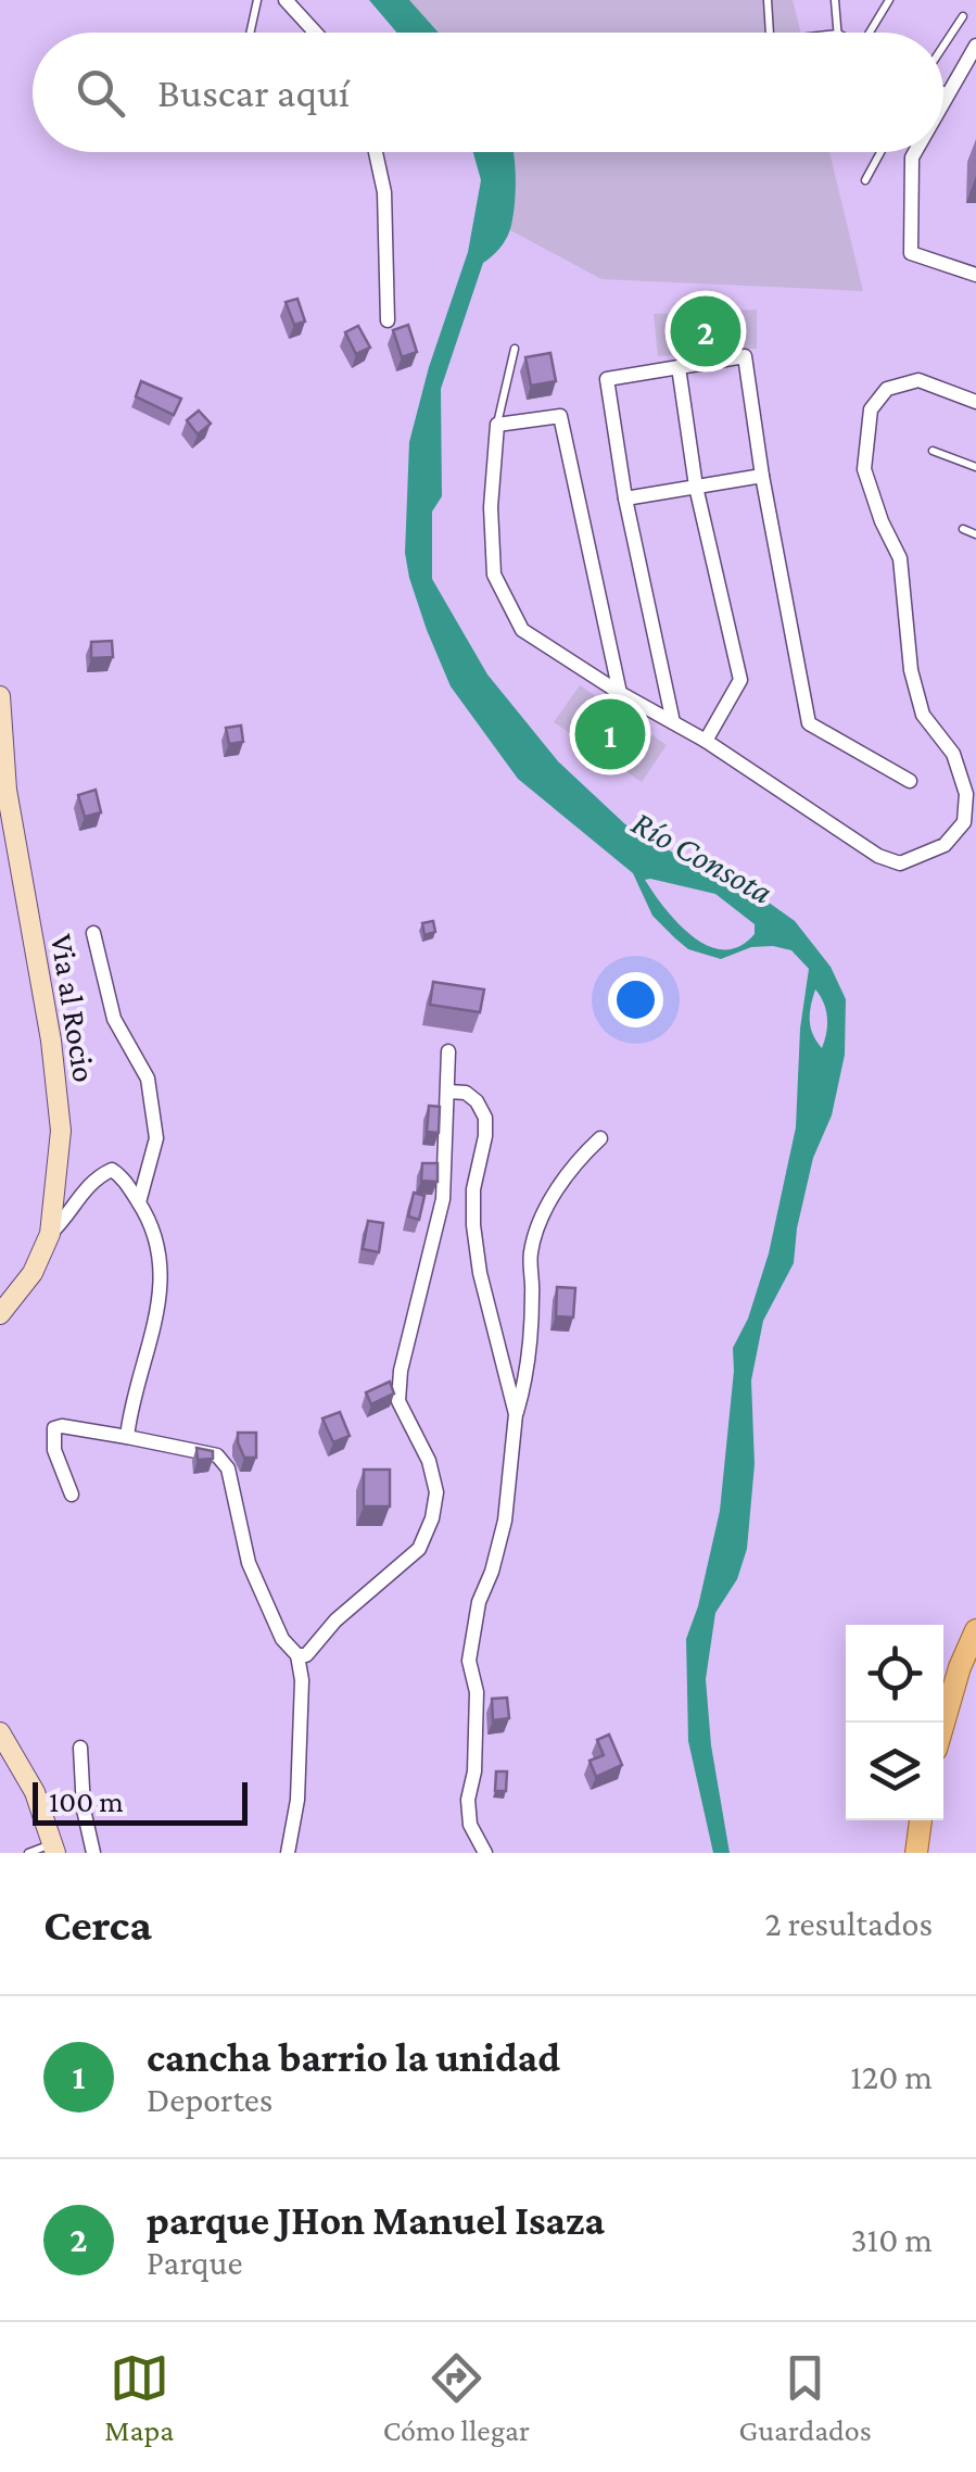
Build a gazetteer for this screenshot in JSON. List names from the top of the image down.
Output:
{
  "streets": {
    "main road": ["Via al Rocio"]
  },
  "water": ["Río Consota"],
  "scale_bar": "100 m",
  "page": {
    "search": "Buscar aquí",
    "pins": ["2", "1"],
    "scale": "100 m",
    "heading": ["Cerca", "2 resultados"],
    "list": [
      {
        "mark": "1",
        "name": "cancha barrio la unidad",
        "note": "Deportes",
        "value": "120 m"
      },
      {
        "mark": "2",
        "name": "parque JHon Manuel Isaza",
        "note": "Parque",
        "value": "310 m"
      }
    ],
    "nav": ["Mapa", "Cómo llegar", "Guardados"]
  }
}
